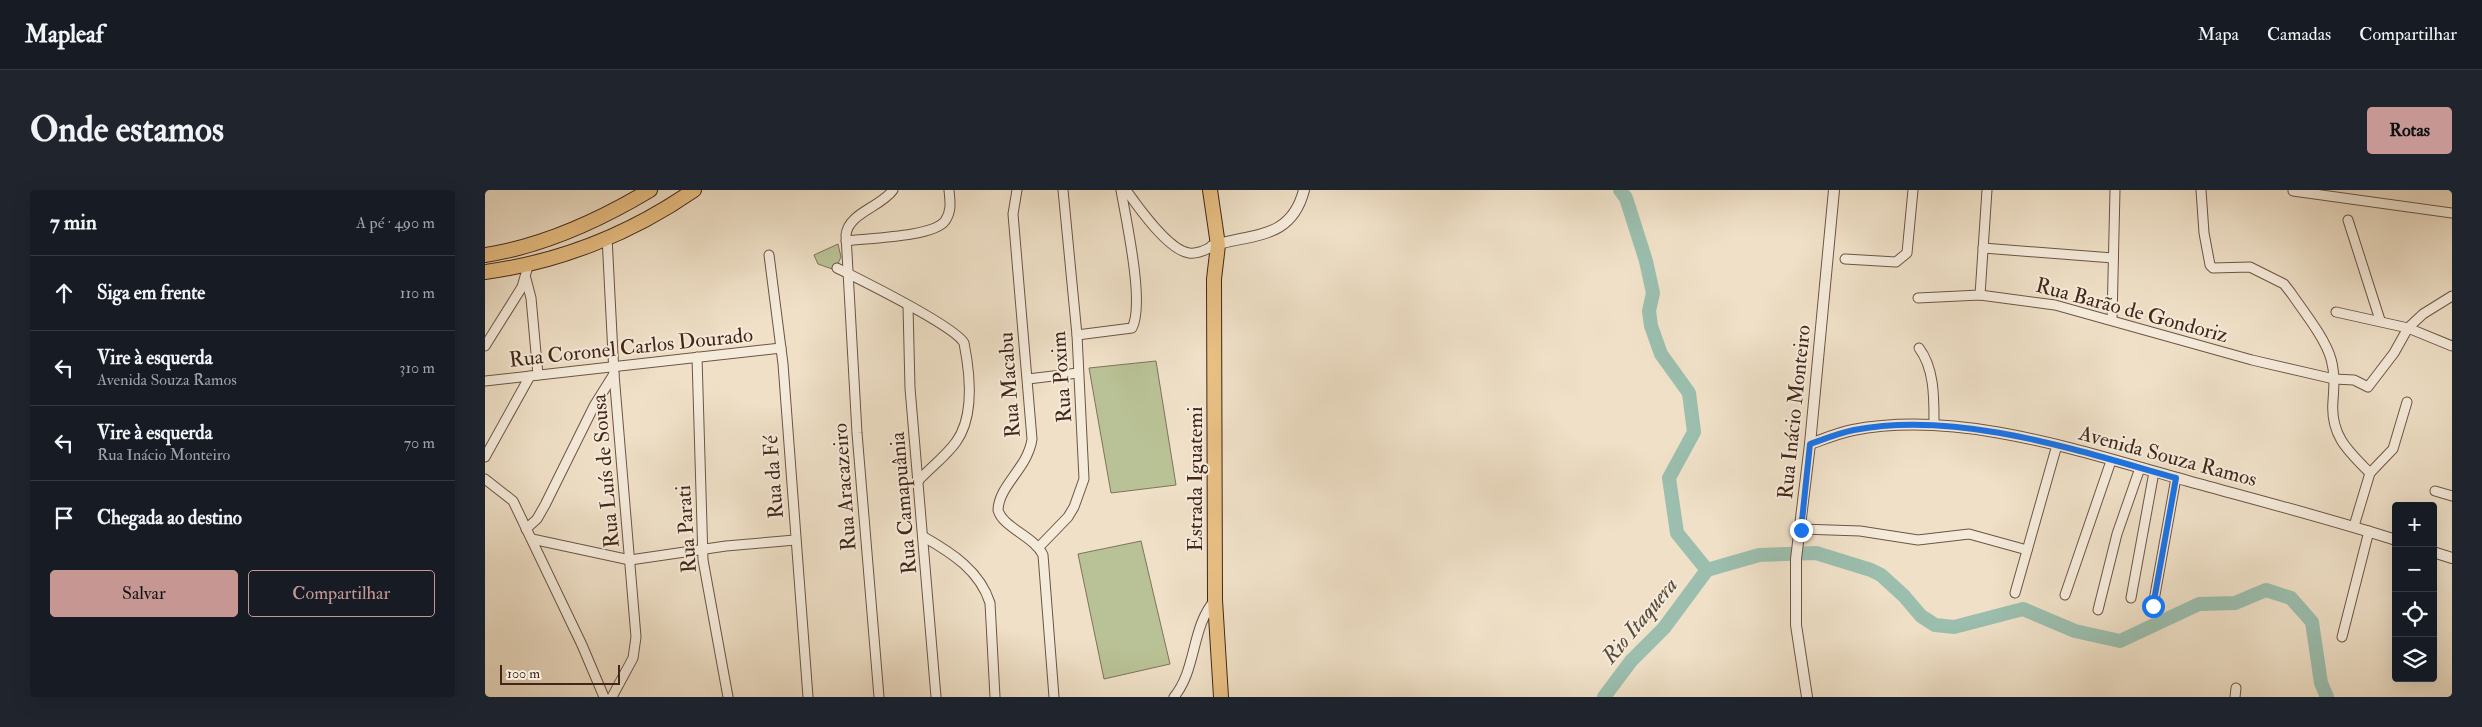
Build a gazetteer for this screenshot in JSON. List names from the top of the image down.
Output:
{
  "streets": {
    "main road": ["Estrada Iguatemi"],
    "street": [
      "Rua Barão de Gondoriz",
      "Rua Coronel Carlos Dourado",
      "Rua Poxim",
      "Rua Macabu",
      "Rua Inácio Monteiro",
      "Avenida Souza Ramos",
      "Rua Luís de Sousa",
      "Rua da Fé",
      "Rua Aracazeiro",
      "Rua Camapuânia",
      "Rua Parati"
    ]
  },
  "crossings": [
    ["Rua Coronel Carlos Dourado", "Rua Luís de Sousa"],
    ["Rua Coronel Carlos Dourado", "Rua da Fé"],
    ["Rua Coronel Carlos Dourado", "Rua Parati"],
    ["Rua Poxim", "Rua Macabu"],
    ["Rua Inácio Monteiro", "Avenida Souza Ramos"]
  ],
  "water": ["Rio Itaquera"],
  "scale_bar": "100 m",
  "page": {
    "header": "Mapleaf",
    "nav": ["Mapa", "Camadas", "Compartilhar"],
    "buttons": [
      "Rotas",
      ["Salvar", "Compartilhar"]
    ],
    "title": "Onde estamos",
    "heading": ["7 min", "A pé · 490 m"],
    "list": [
      ["Siga em frente", "110 m"],
      ["Vire à esquerda", "Avenida Souza Ramos", "310 m"],
      ["Vire à esquerda", "Rua Inácio Monteiro", "70 m"],
      "Chegada ao destino"
    ],
    "map_buttons": ["+", "−"],
    "scale": "100 m"
  }
}
